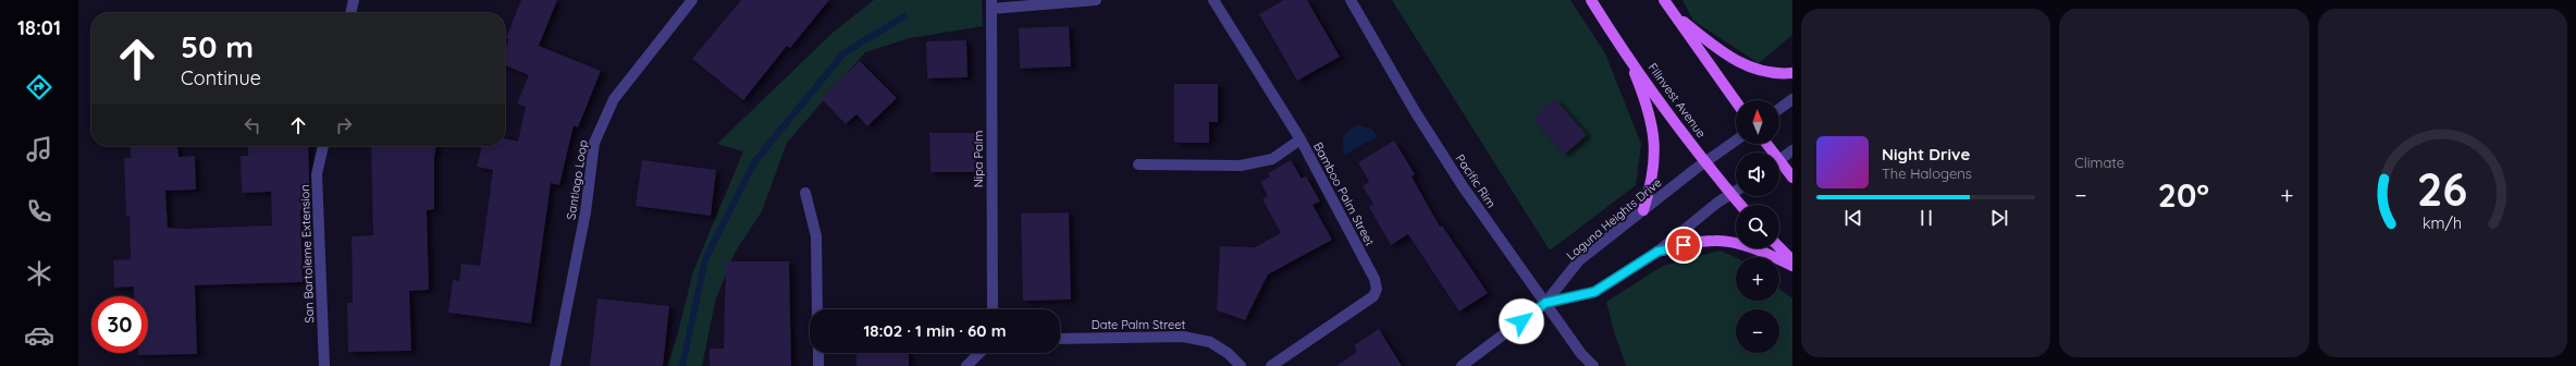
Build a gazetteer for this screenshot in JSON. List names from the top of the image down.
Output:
{
  "streets": {
    "main road": ["Filinvest Avenue"],
    "street": [
      "Nipa Palm",
      "Santiago Loop",
      "Pacific Rim",
      "Bamboo Palm Street",
      "Laguna Heights Drive",
      "San Bartoleme Extension",
      "Date Palm Street"
    ]
  },
  "crossings": [
    ["Filinvest Avenue", "Laguna Heights Drive"],
    ["Pacific Rim", "Laguna Heights Drive"]
  ],
  "north": "top",
  "page": {
    "tabs": "18:01",
    "tile": "Climate",
    "turn": ["50 m", "Continue"],
    "map_buttons": ["+", "−"],
    "song": ["Night Drive", "The Halogens"],
    "heat": ["−", "20°", "+"],
    "limit": "30",
    "trip": "18:02 · 1 min · 60 m",
    "gauge": ["26", "km/h"]
  }
}
